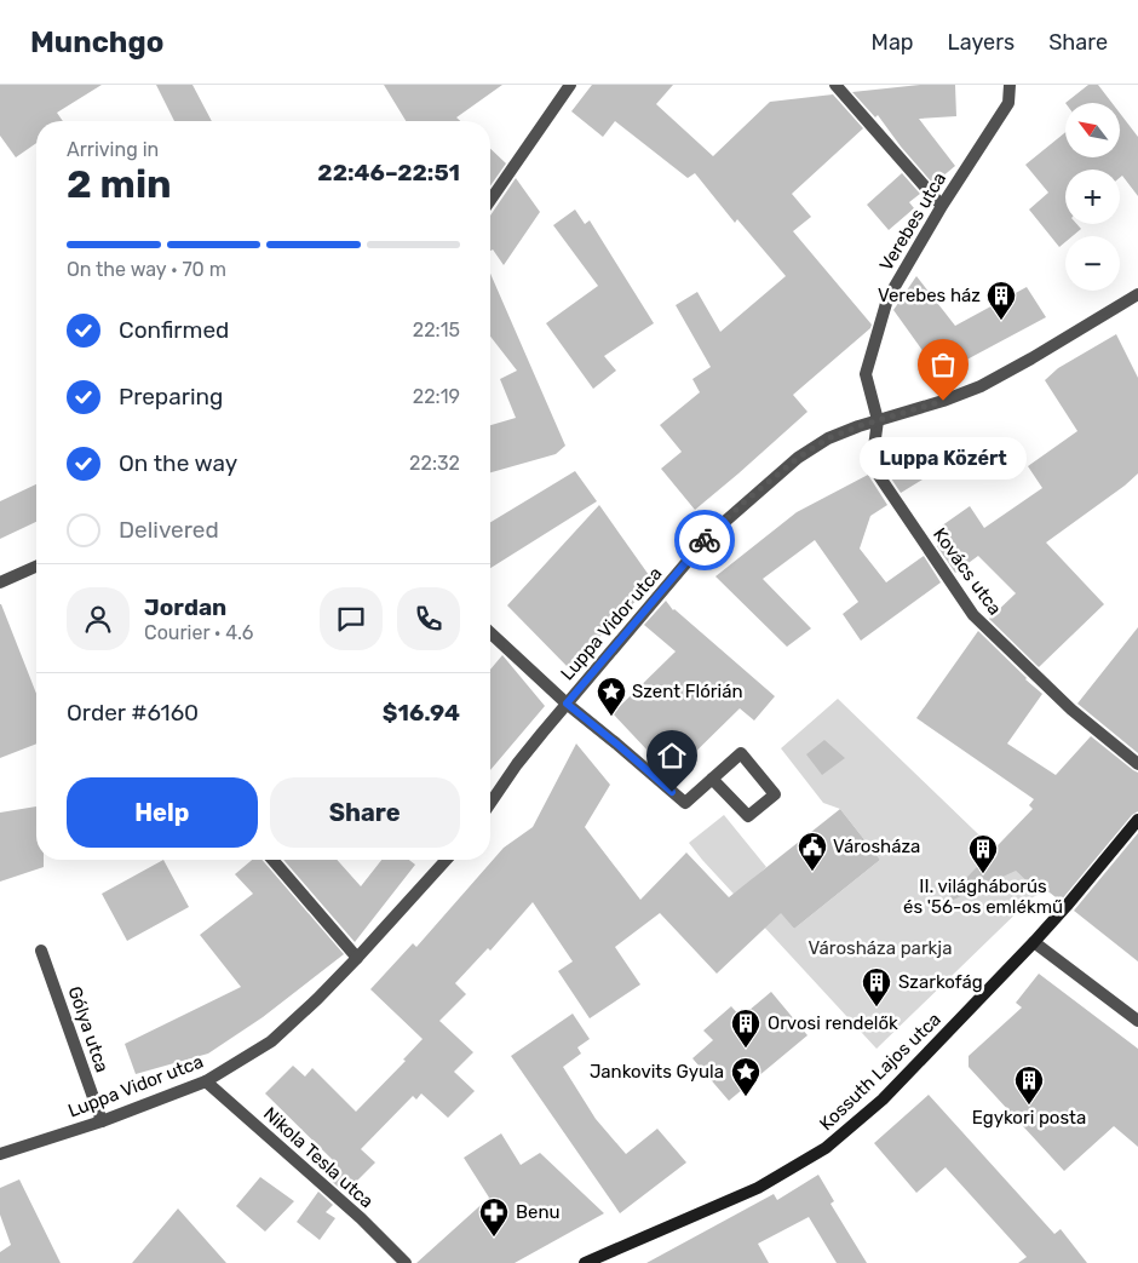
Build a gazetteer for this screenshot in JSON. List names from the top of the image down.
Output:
{
  "streets": {
    "main road": ["Kossuth Lajos utca"],
    "street": [
      "Verebes utca",
      "Kovács utca",
      "Luppa Vidor utca",
      "Gólya utca",
      "Nikola Tesla utca"
    ]
  },
  "crossings": [
    ["Verebes utca", "Kovács utca"],
    ["Verebes utca", "Luppa Vidor utca"],
    ["Kovács utca", "Luppa Vidor utca"],
    ["Luppa Vidor utca", "Gólya utca"],
    ["Luppa Vidor utca", "Nikola Tesla utca"]
  ],
  "parks": ["Városháza parkja"],
  "places": {
    "building": [
      "Verebes ház",
      "II. világháborús és '56-os emlékmű",
      "Szarkofág",
      "Orvosi rendelők",
      "Egykori posta"
    ],
    "other": ["Luppa Közért"],
    "place": ["Szent Flórián", "Jankovits Gyula"],
    "public building": ["Városháza"],
    "pharmacy": ["Benu"]
  },
  "north": "top left",
  "page": {
    "header": "Munchgo",
    "nav": ["Map", "Layers", "Share"],
    "map_buttons": ["+", "−"],
    "heading": ["2 min", "Arriving in", "22:46–22:51"],
    "panel": [
      "Jordan",
      "Courier · 4.6",
      "Order #6160",
      "$16.94"
    ],
    "bar": "On the way · 70 m",
    "list": [
      ["Confirmed", "22:15"],
      ["Preparing", "22:19"],
      ["On the way", "22:32"],
      "Delivered"
    ],
    "bubble": "Luppa Közért",
    "buttons": ["Help", "Share"]
  }
}
